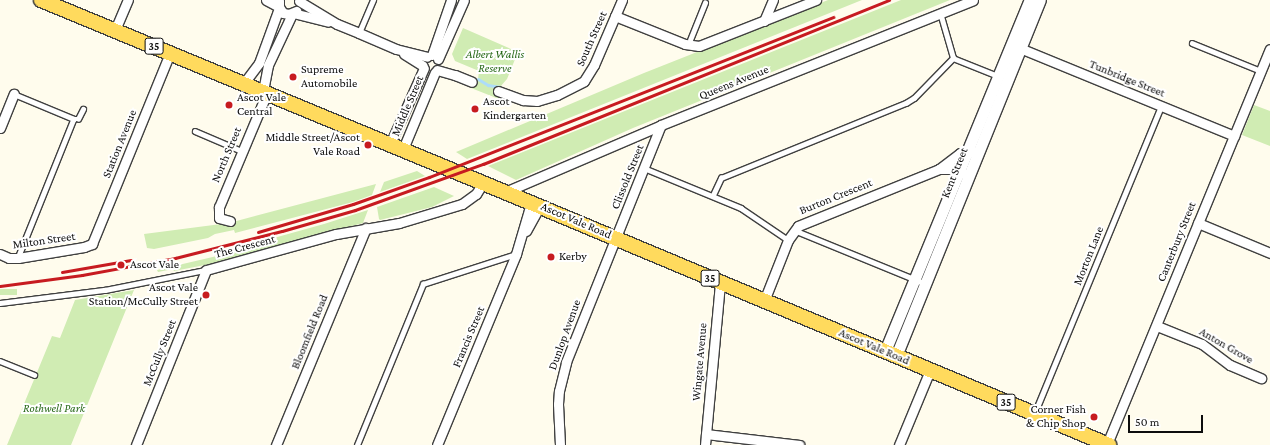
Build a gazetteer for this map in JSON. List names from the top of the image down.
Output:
{
  "streets": {
    "main road": ["35", "Ascot Vale Road"],
    "street": [
      "South Street",
      "Tunbridge Street",
      "Queens Avenue",
      "Middle Street",
      "Station Avenue",
      "North Street",
      "Kent Street",
      "Clissold Street",
      "Burton Crescent",
      "Milton Street",
      "Canterbury Street",
      "The Crescent",
      "Bloomfield Road",
      "Dunlop Avenue",
      "Francis Street",
      "Anton Grove",
      "McCully Street",
      "Wingate Avenue"
    ],
    "lane": ["Morton Lane"]
  },
  "crossings": [
    ["Tunbridge Street", "Kent Street"],
    ["Tunbridge Street", "Canterbury Street"],
    ["Tunbridge Street", "Morton Lane"],
    ["Queens Avenue", "Clissold Street"],
    ["Queens Avenue", "Ascot Vale Road"],
    ["Middle Street", "Ascot Vale Road"],
    ["Station Avenue", "Ascot Vale Road"],
    ["Station Avenue", "Milton Street"],
    ["North Street", "Ascot Vale Road"],
    ["Kent Street", "Burton Crescent"],
    ["Kent Street", "Ascot Vale Road"],
    ["Clissold Street", "Ascot Vale Road"],
    ["Clissold Street", "Dunlop Avenue"],
    ["Burton Crescent", "Ascot Vale Road"],
    ["Ascot Vale Road", "Canterbury Street"],
    ["Ascot Vale Road", "The Crescent"],
    ["Ascot Vale Road", "Morton Lane"],
    ["Ascot Vale Road", "Dunlop Avenue"],
    ["Ascot Vale Road", "Francis Street"],
    ["Ascot Vale Road", "Wingate Avenue"],
    ["Canterbury Street", "Anton Grove"],
    ["The Crescent", "Bloomfield Road"],
    ["The Crescent", "McCully Street"]
  ],
  "parks": ["Albert Wallis Reserve", "Rothwell Park"],
  "places": [
    "Supreme Automobile",
    "Ascot Vale Central",
    "Ascot Kindergarten",
    "Middle Street/Ascot Vale Road",
    "Kerby",
    "Ascot Vale",
    "Ascot Vale Station/McCully Street",
    "Corner Fish & Chip Shop"
  ],
  "scale_bar": "50 m"
}
